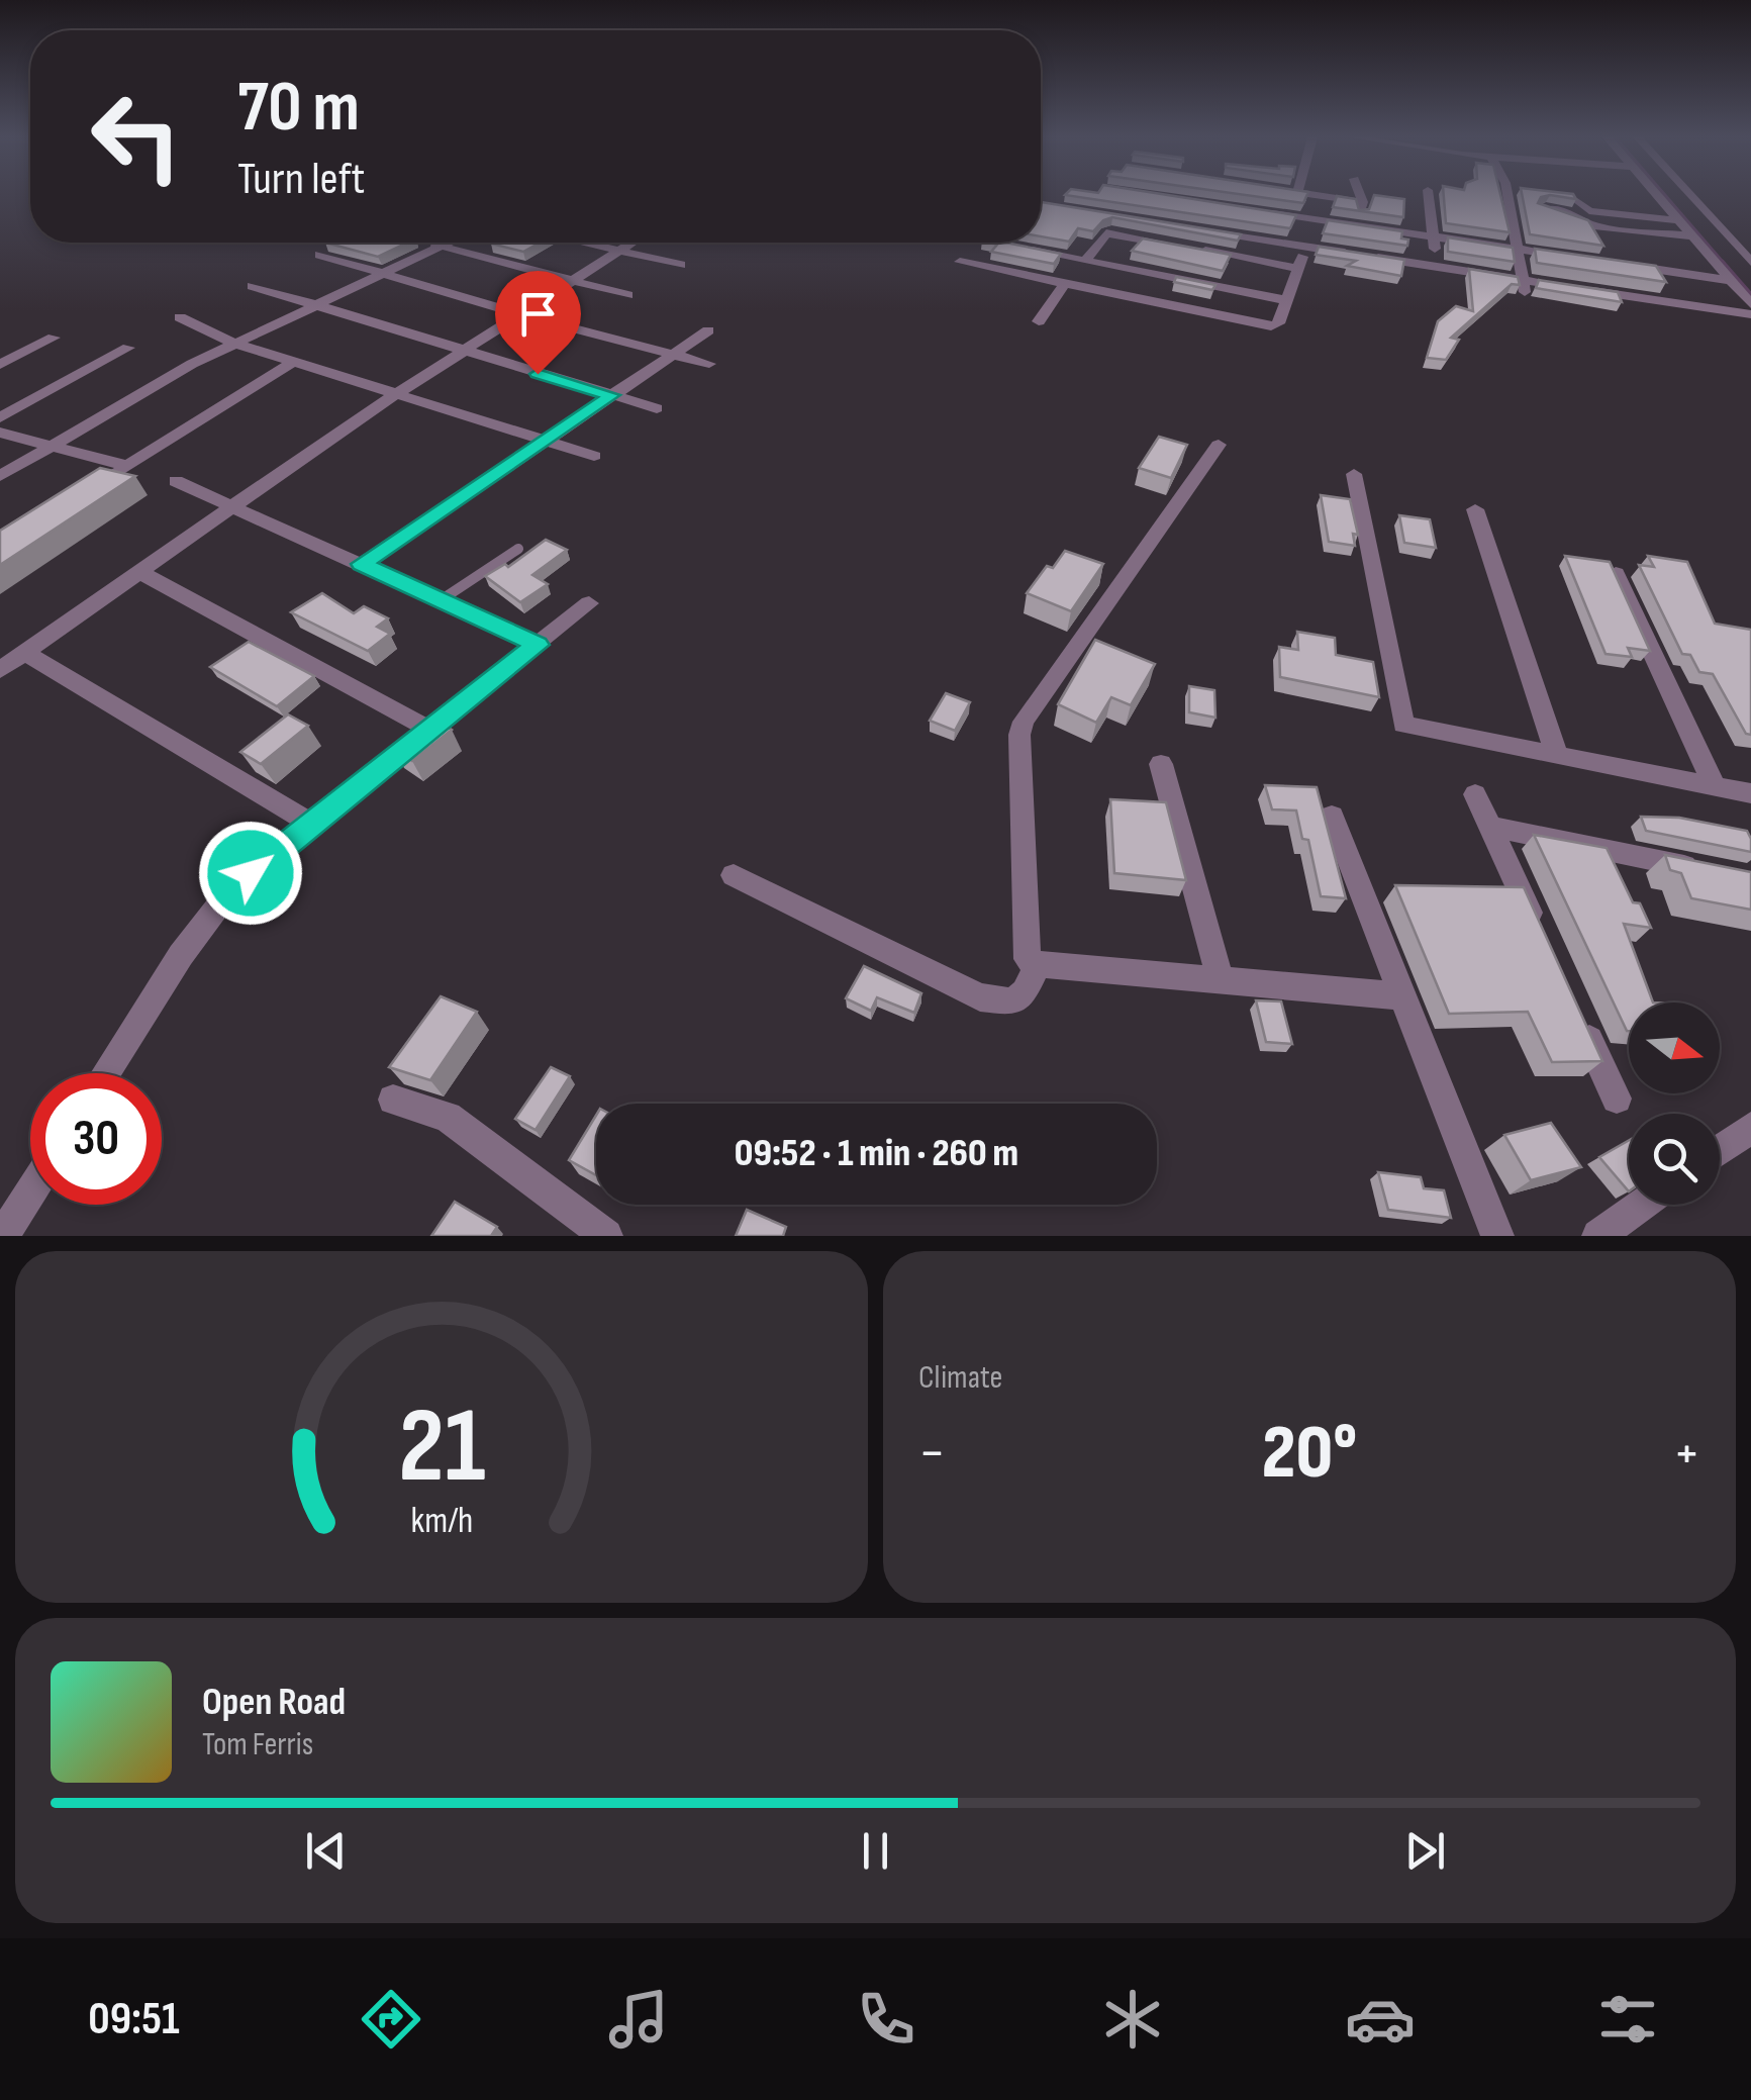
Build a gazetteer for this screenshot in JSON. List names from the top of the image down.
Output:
{
  "north": "right",
  "page": {
    "turn": ["70 m", "Turn left"],
    "limit": "30",
    "trip": "09:52 · 1 min · 260 m",
    "tile": "Climate",
    "heat": ["−", "20°", "+"],
    "song": ["Open Road", "Tom Ferris"],
    "tabs": "09:51",
    "gauge": ["21", "km/h"]
  }
}
